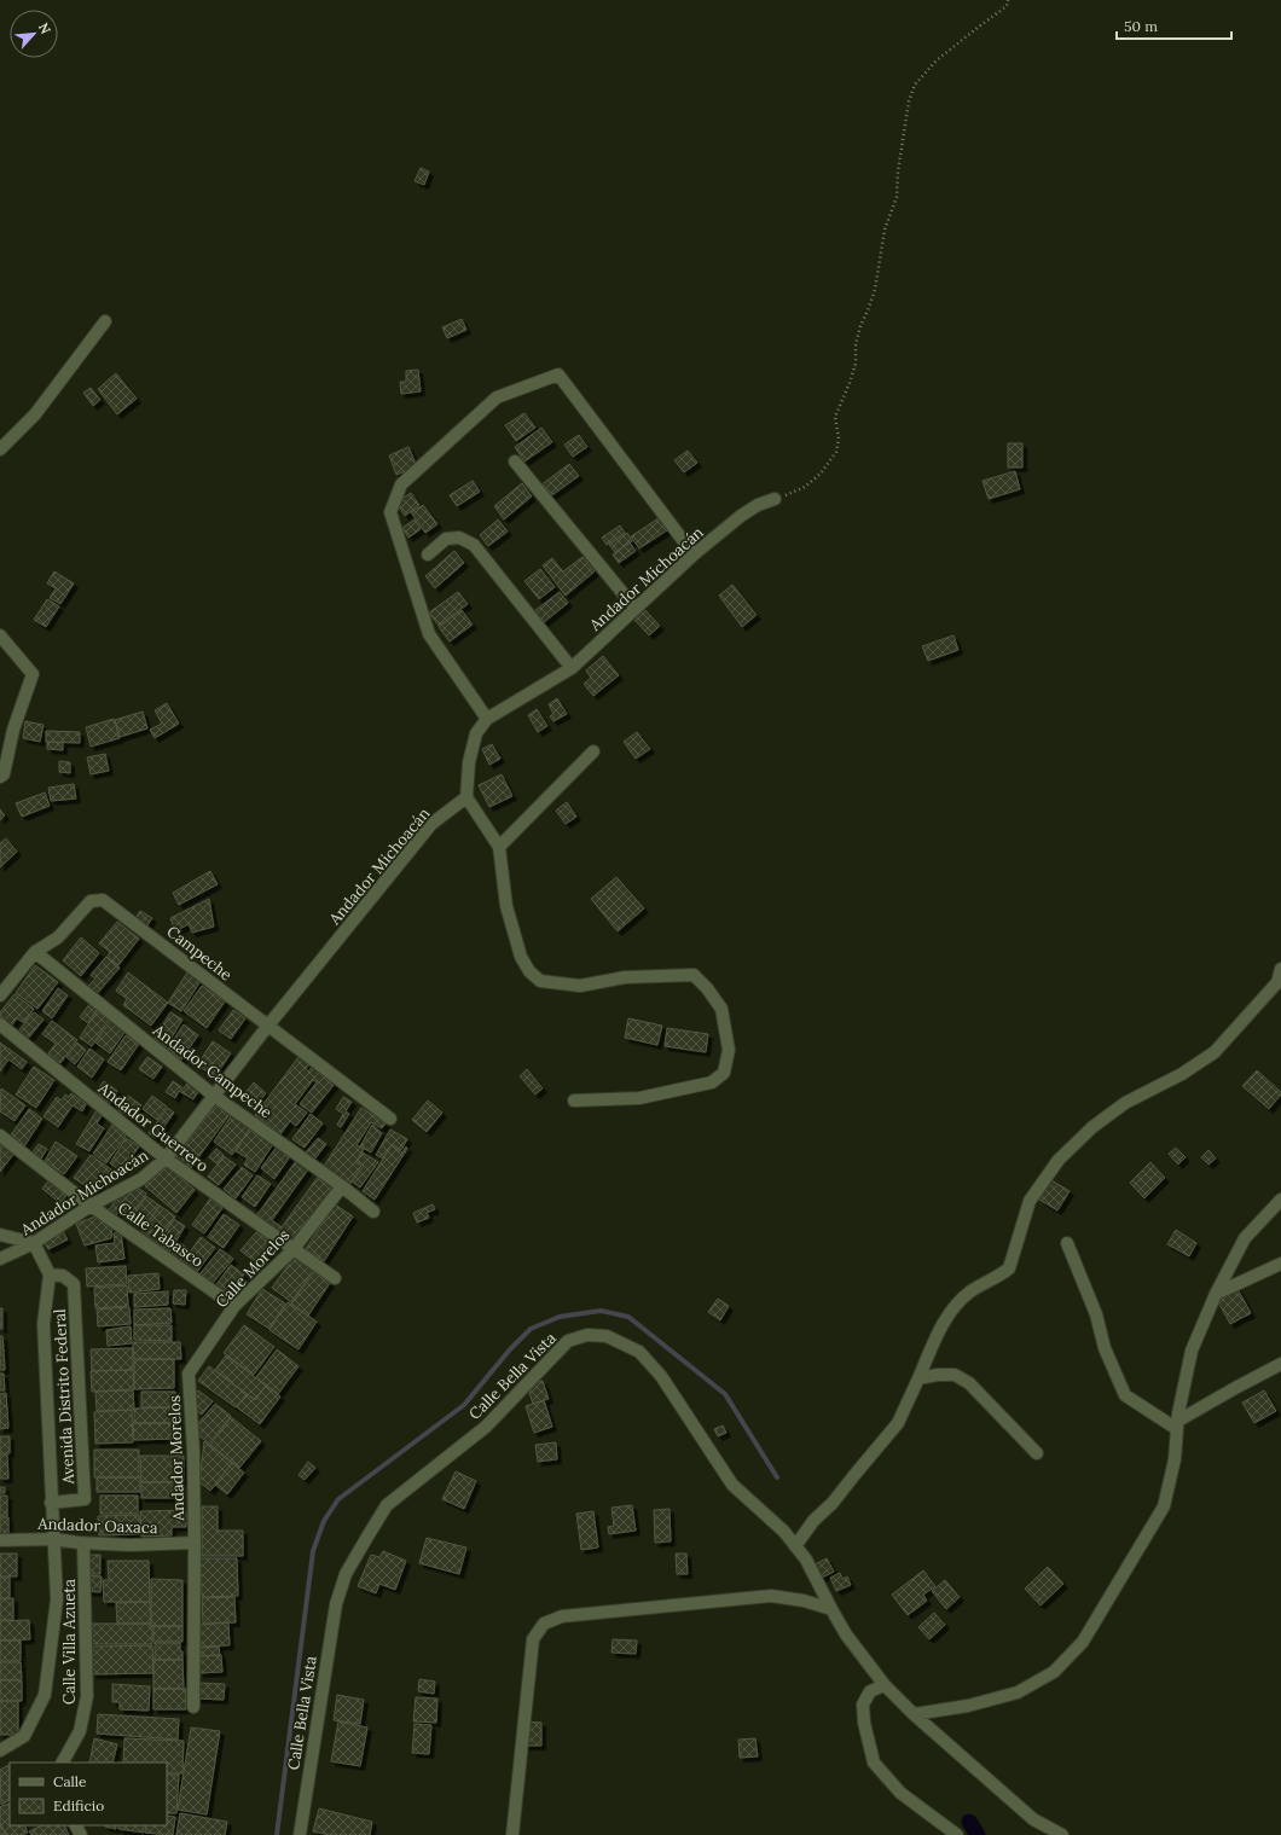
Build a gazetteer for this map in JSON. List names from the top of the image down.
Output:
{
  "streets": {
    "street": [
      "Andador Michoacán",
      "Campeche",
      "Andador Campeche",
      "Andador Guerrero",
      "Calle Tabasco",
      "Calle Morelos",
      "Calle Bella Vista",
      "Avenida Distrito Federal",
      "Andador Morelos",
      "Andador Oaxaca",
      "Calle Villa Azueta"
    ]
  },
  "crossings": [
    ["Andador Michoacán", "Campeche"],
    ["Andador Michoacán", "Andador Campeche"],
    ["Andador Michoacán", "Andador Guerrero"],
    ["Andador Michoacán", "Calle Tabasco"],
    ["Campeche", "Andador Campeche"],
    ["Andador Campeche", "Calle Morelos"],
    ["Andador Guerrero", "Calle Morelos"],
    ["Calle Tabasco", "Calle Morelos"],
    ["Calle Morelos", "Andador Morelos"],
    ["Avenida Distrito Federal", "Andador Oaxaca"],
    ["Andador Morelos", "Andador Oaxaca"],
    ["Andador Oaxaca", "Calle Villa Azueta"]
  ],
  "legend": ["Calle", "Edificio"],
  "scale_bar": "50 m",
  "north": "top right"
}
